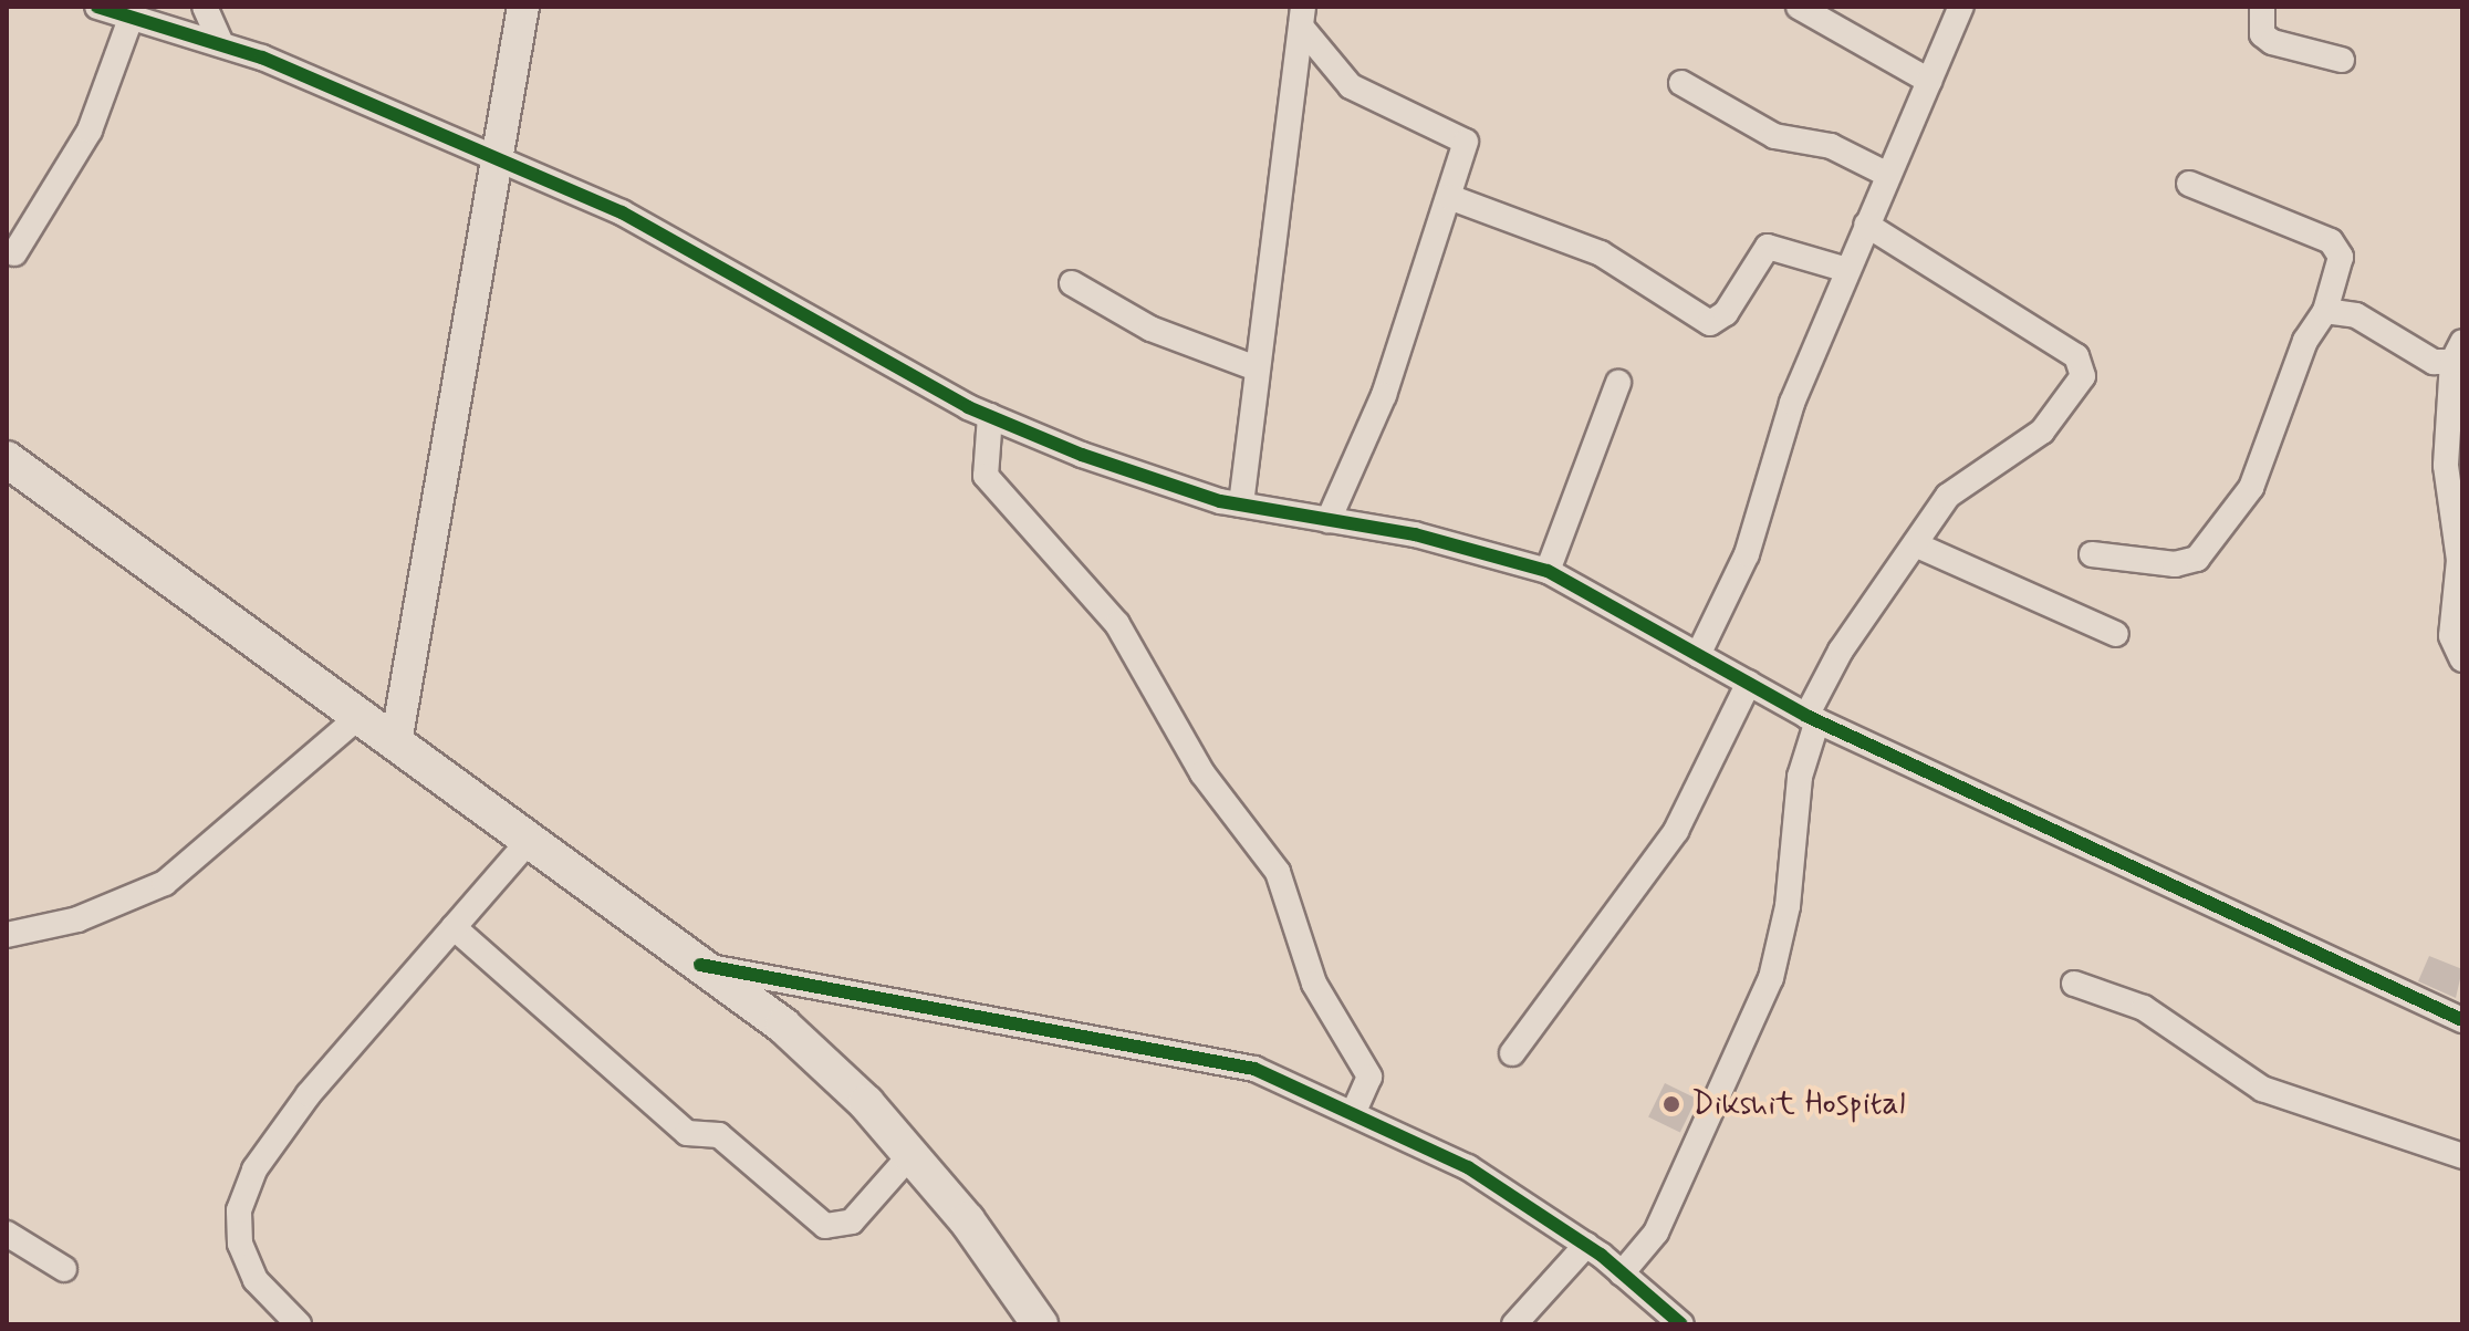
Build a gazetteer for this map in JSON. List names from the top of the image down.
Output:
{
  "places": ["Dikshit Hospital"]
}
